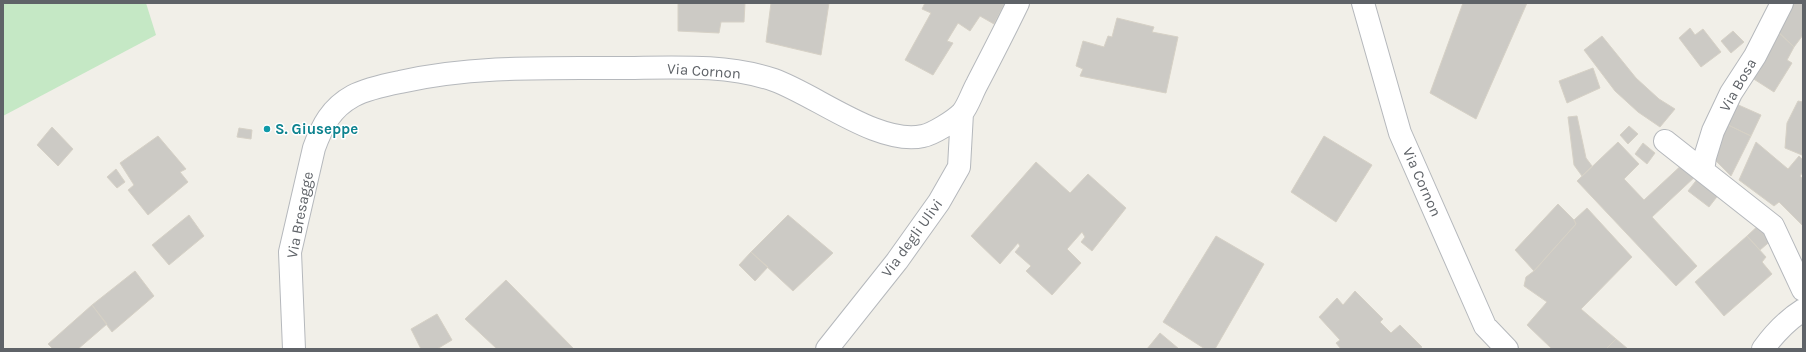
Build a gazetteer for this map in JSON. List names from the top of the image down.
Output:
{
  "streets": {
    "street": [
      "Via Cornon",
      "Via Bosa",
      "Via Bresagge",
      "Via degli Ulivi"
    ]
  },
  "crossings": [
    ["Via Cornon", "Via Bresagge"],
    ["Via Cornon", "Via degli Ulivi"]
  ],
  "places": ["S. Giuseppe"]
}
